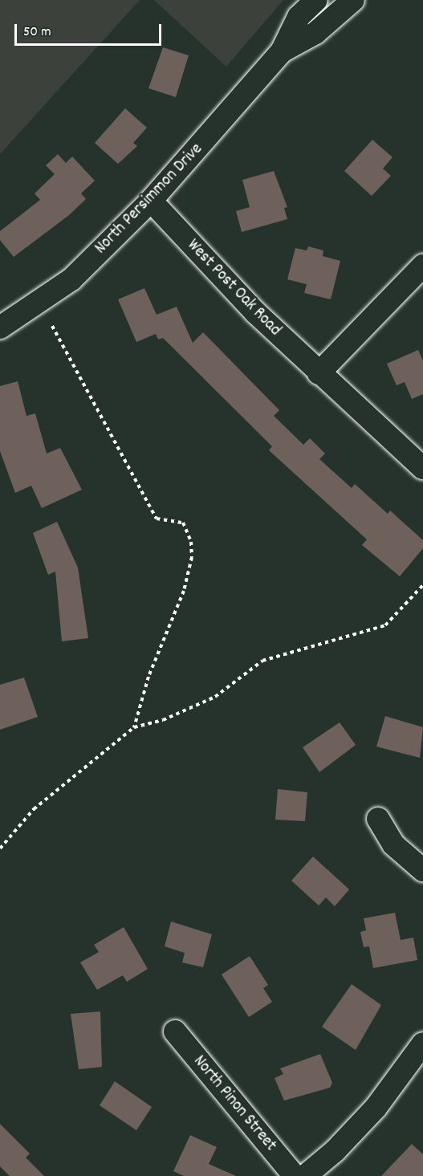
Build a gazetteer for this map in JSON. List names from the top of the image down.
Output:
{
  "streets": {
    "street": ["North Persimmon Drive", "West Post Oak Road", "North Pinon Street"]
  },
  "crossings": [
    ["North Persimmon Drive", "West Post Oak Road"]
  ],
  "scale_bar": "50 m"
}
